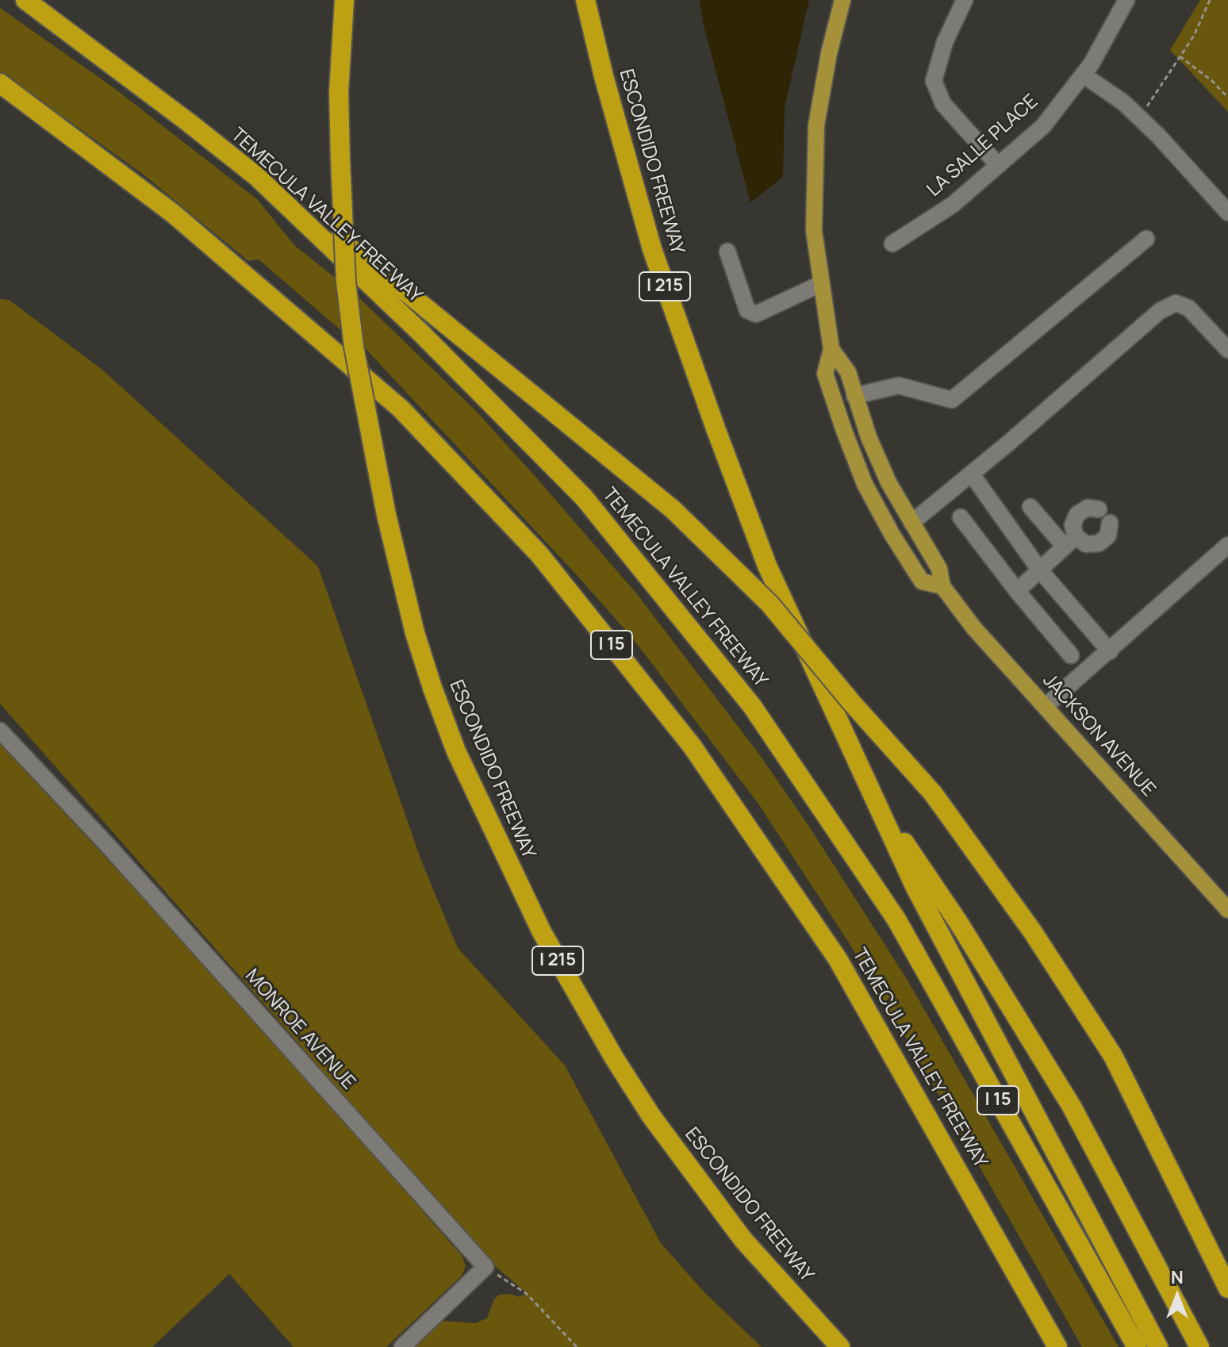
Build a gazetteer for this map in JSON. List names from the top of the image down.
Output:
{
  "streets": {
    "highway": [
      "ESCONDIDO FREEWAY",
      "TEMECULA VALLEY FREEWAY",
      "I 215",
      "I 15"
    ],
    "main road": ["JACKSON AVENUE"],
    "street": ["LA SALLE PLACE", "MONROE AVENUE"]
  },
  "north": "top"
}
